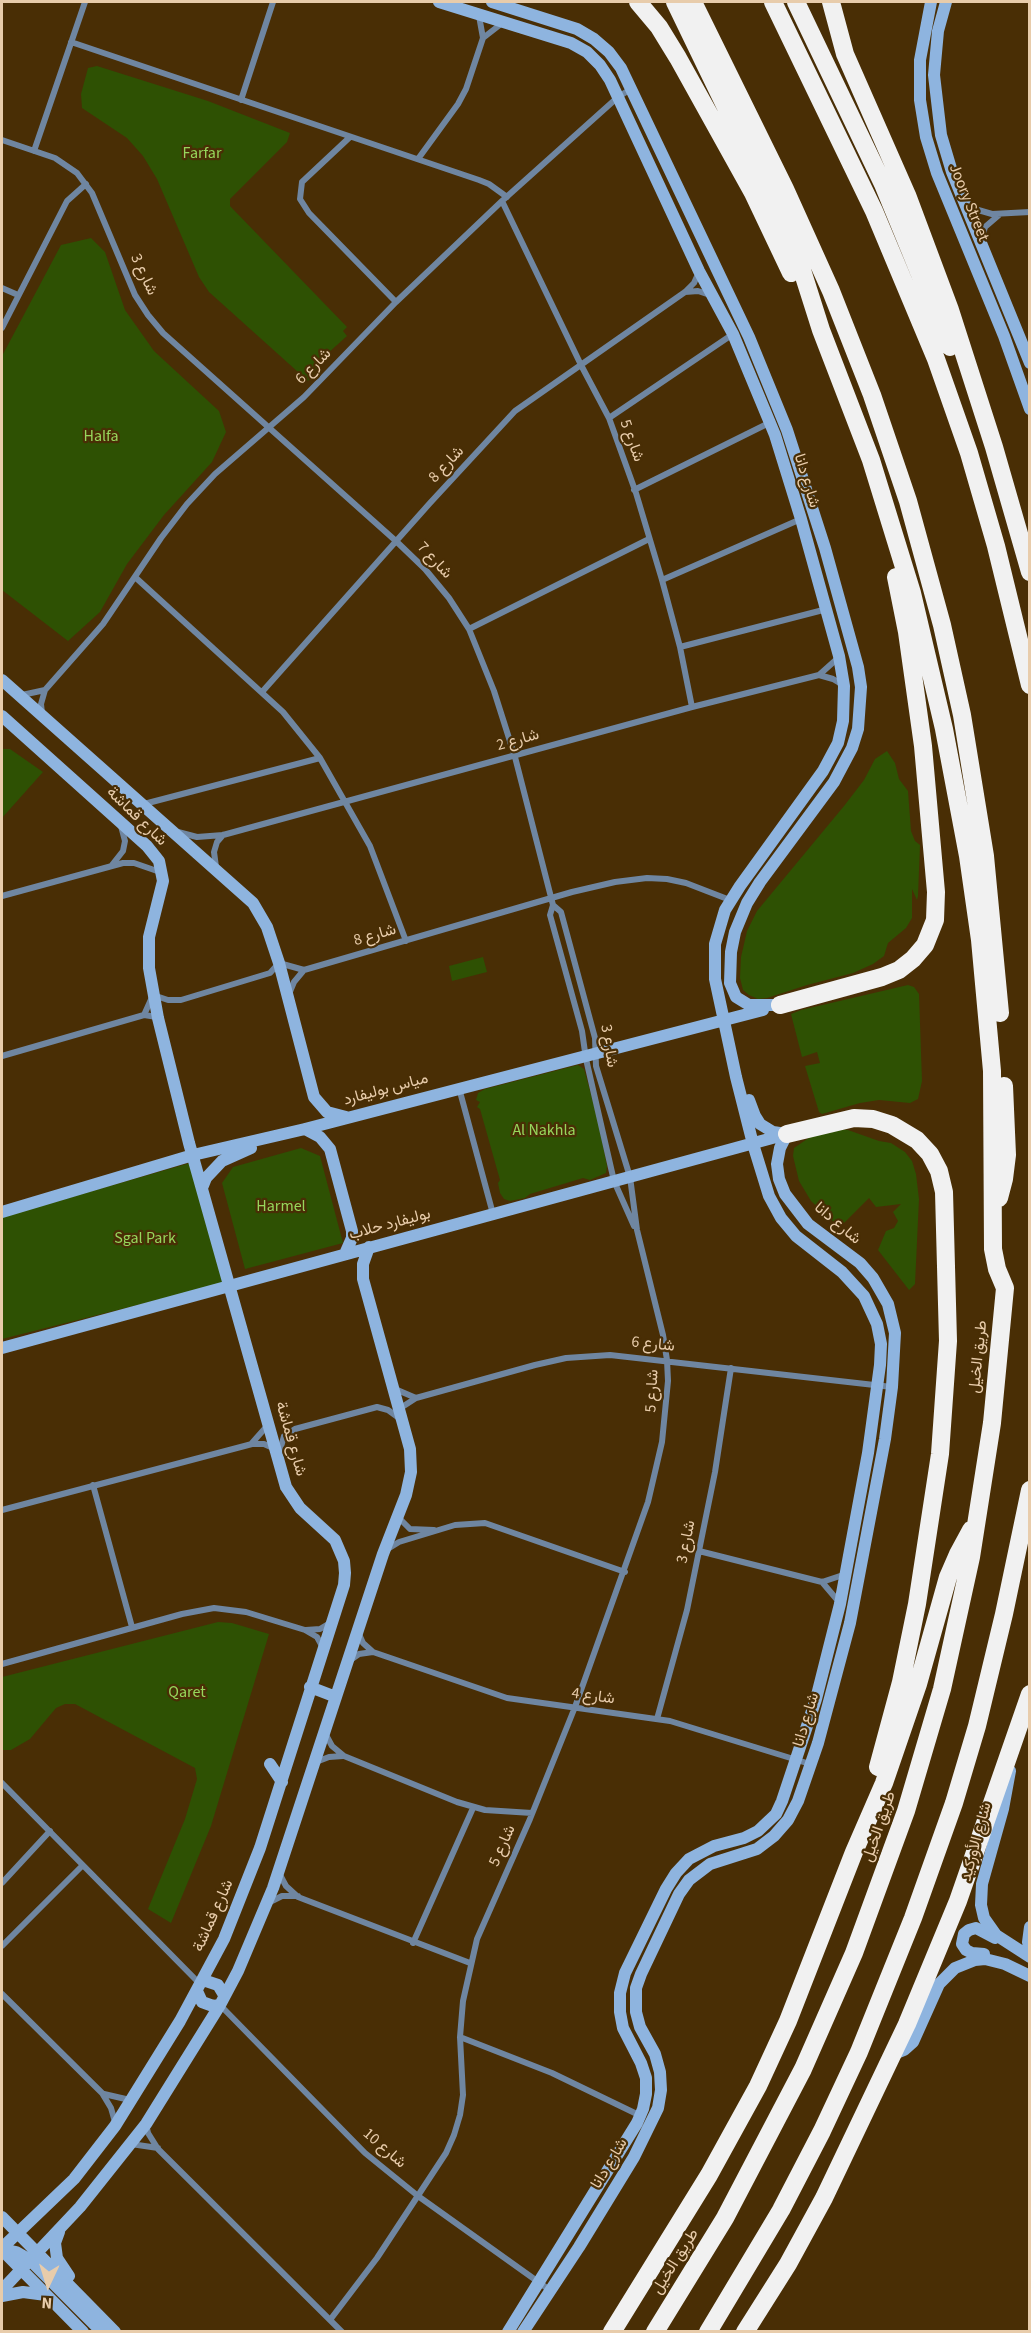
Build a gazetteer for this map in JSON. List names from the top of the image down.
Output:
{
  "streets": {
    "highway": ["طريق الخيل"],
    "street": [
      "Joory Street",
      "شارع 3",
      "شارع 6",
      "شارع 5",
      "شارع 8",
      "شارع دانا",
      "شارع 7",
      "شارع 2",
      "شارع قماشة",
      "مياس بوليفارد",
      "بوليفارد حلاب",
      "شارع 4",
      "شارع الأوركيد",
      "شارع 10"
    ]
  },
  "crossings": [
    ["شارع 3", "شارع 6"],
    ["شارع 3", "شارع 5"],
    ["شارع 3", "شارع 8"],
    ["شارع 3", "شارع 7"],
    ["شارع 3", "شارع 2"],
    ["شارع 3", "مياس بوليفارد"],
    ["شارع 3", "بوليفارد حلاب"],
    ["شارع 3", "شارع 4"],
    ["شارع 6", "شارع 5"],
    ["شارع 6", "شارع دانا"],
    ["شارع 6", "شارع 7"],
    ["شارع 5", "شارع 8"],
    ["شارع 5", "شارع 2"],
    ["شارع 5", "شارع 4"],
    ["شارع 5", "شارع 10"],
    ["شارع 8", "شارع دانا"],
    ["شارع 8", "شارع 7"],
    ["شارع دانا", "شارع 2"],
    ["شارع دانا", "مياس بوليفارد"],
    ["شارع دانا", "بوليفارد حلاب"],
    ["شارع دانا", "شارع 4"],
    ["شارع دانا", "شارع 10"],
    ["شارع 7", "شارع 2"],
    ["شارع 2", "شارع قماشة"],
    ["شارع قماشة", "مياس بوليفارد"],
    ["شارع قماشة", "بوليفارد حلاب"],
    ["مياس بوليفارد", "بوليفارد حلاب"]
  ],
  "parks": [
    "Farfar",
    "Halfa",
    "Al Nakhla",
    "Harmel",
    "Sgal Park",
    "Qaret"
  ],
  "north": "bottom"
}
